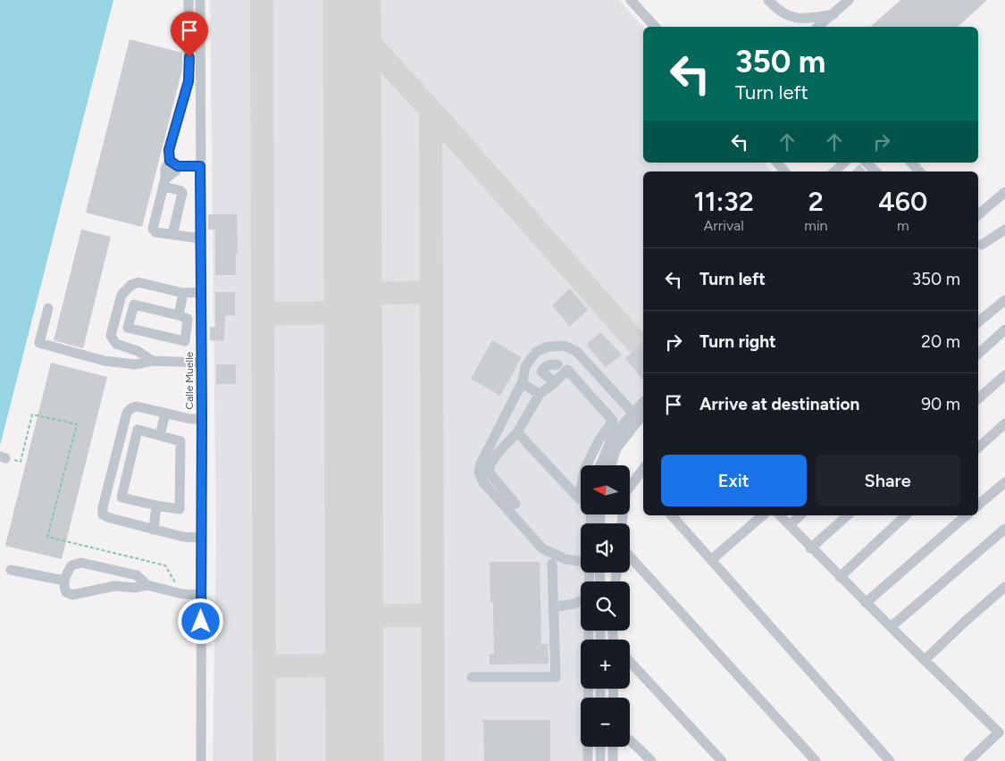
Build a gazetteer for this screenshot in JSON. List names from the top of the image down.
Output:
{
  "streets": {
    "street": ["Calle Muelle"]
  },
  "north": "left",
  "page": {
    "turn": ["350 m", "Turn left"],
    "eta": [
      "11:32",
      "Arrival",
      "2",
      "min",
      "460",
      "m"
    ],
    "list": [
      {
        "name": "Turn left",
        "value": "350 m"
      },
      {
        "name": "Turn right",
        "value": "20 m"
      },
      {
        "name": "Arrive at destination",
        "value": "90 m"
      }
    ],
    "buttons": ["Exit", "Share"],
    "map_buttons": ["+", "−"]
  }
}
